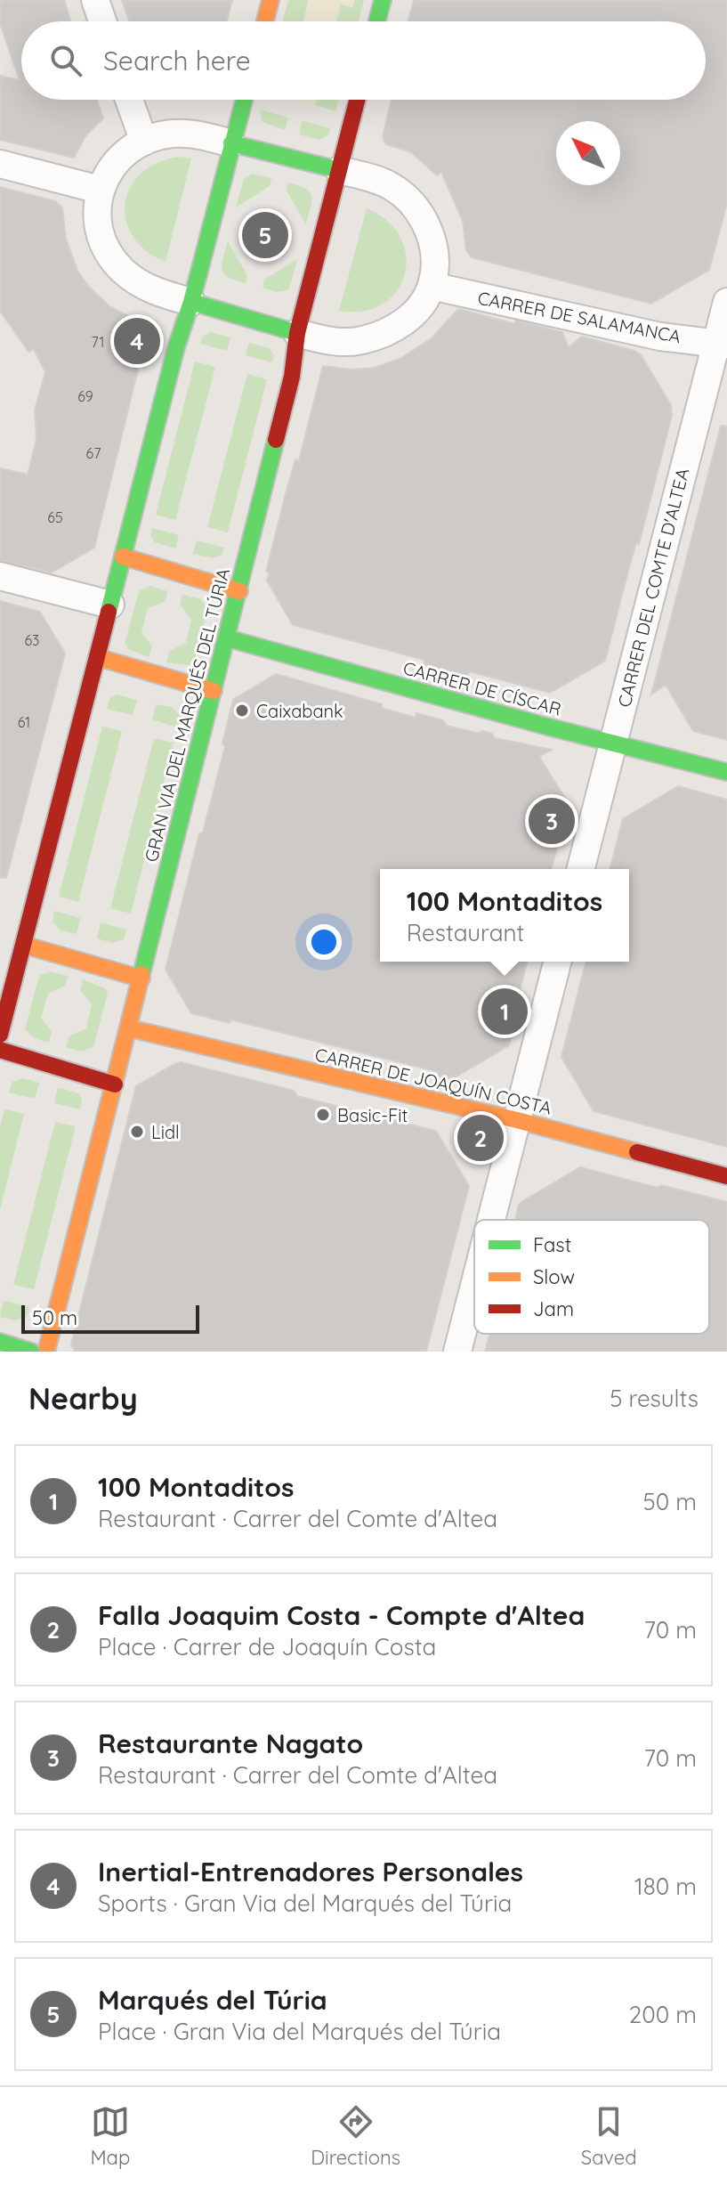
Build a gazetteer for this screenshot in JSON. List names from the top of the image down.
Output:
{
  "streets": {
    "main road": ["CARRER DE CÍSCAR", "GRAN VIA DEL MARQUÉS DEL TÚRIA", "CARRER DE JOAQUÍN COSTA"],
    "street": ["CARRER DE SALAMANCA", "CARRER DEL COMTE D'ALTEA"]
  },
  "crossings": [
    ["CARRER DE SALAMANCA", "CARRER DEL COMTE D'ALTEA"],
    ["CARRER DEL COMTE D'ALTEA", "CARRER DE CÍSCAR"],
    ["CARRER DE CÍSCAR", "GRAN VIA DEL MARQUÉS DEL TÚRIA"],
    ["GRAN VIA DEL MARQUÉS DEL TÚRIA", "CARRER DE JOAQUÍN COSTA"]
  ],
  "places": ["Caixabank", "Basic-Fit", "Lidl"],
  "house_numbers": [
    "71",
    "69",
    "67",
    "65",
    "63",
    "61"
  ],
  "legend": ["Fast", "Slow", "Jam"],
  "scale_bar": "50 m",
  "north": "top left",
  "page": {
    "search": "Search here",
    "pins": [
      "5",
      "4",
      "3",
      "1",
      "2"
    ],
    "popup": ["100 Montaditos", "Restaurant"],
    "scale": "50 m",
    "heading": ["Nearby", "5 results"],
    "list": [
      {
        "mark": "1",
        "name": "100 Montaditos",
        "note": "Restaurant · Carrer del Comte d'Altea",
        "value": "50 m"
      },
      {
        "mark": "2",
        "name": "Falla Joaquim Costa - Compte d'Altea",
        "note": "Place · Carrer de Joaquín Costa",
        "value": "70 m"
      },
      {
        "mark": "3",
        "name": "Restaurante Nagato",
        "note": "Restaurant · Carrer del Comte d'Altea",
        "value": "70 m"
      },
      {
        "mark": "4",
        "name": "Inertial-Entrenadores Personales",
        "note": "Sports · Gran Via del Marqués del Túria",
        "value": "180 m"
      },
      {
        "mark": "5",
        "name": "Marqués del Túria",
        "note": "Place · Gran Via del Marqués del Túria",
        "value": "200 m"
      }
    ],
    "nav": ["Map", "Directions", "Saved"]
  }
}
